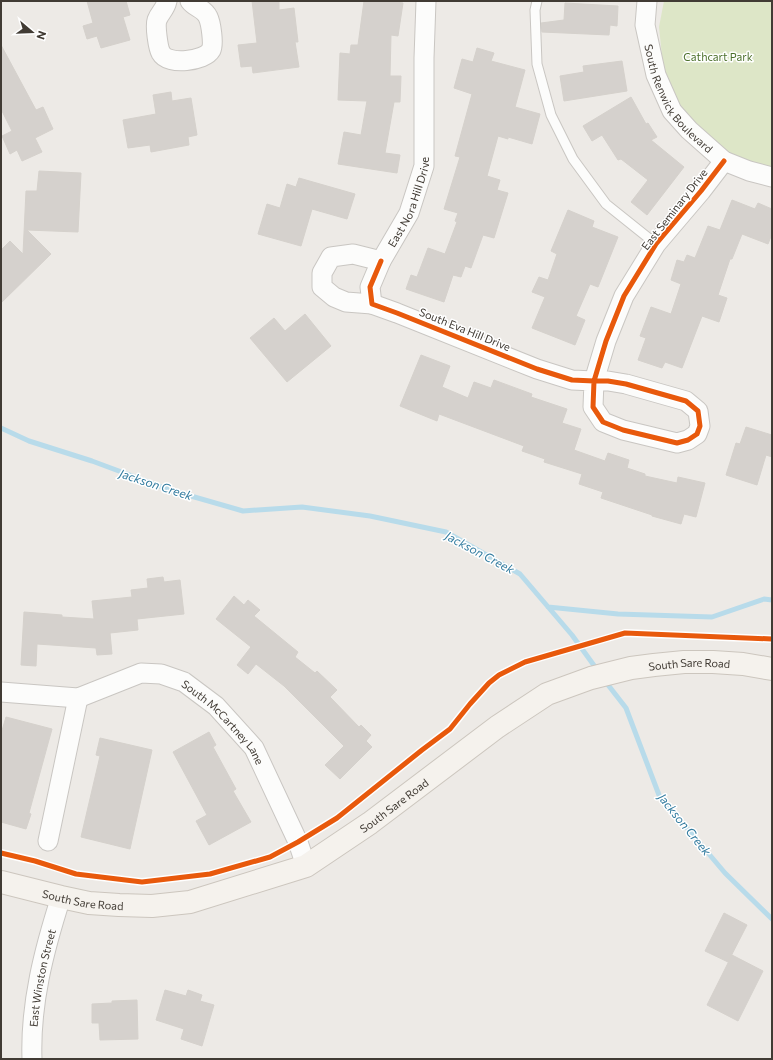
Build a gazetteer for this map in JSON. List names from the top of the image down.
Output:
{
  "streets": {
    "main road": ["South Sare Road"],
    "street": [
      "South Renwick Boulevard",
      "East Nora Hill Drive",
      "East Seminary Drive",
      "South Eva Hill Drive",
      "South McCartney Lane",
      "East Winston Street"
    ]
  },
  "crossings": [
    ["South Renwick Boulevard", "East Seminary Drive"],
    ["East Nora Hill Drive", "South Eva Hill Drive"],
    ["East Seminary Drive", "South Eva Hill Drive"],
    ["South Sare Road", "South McCartney Lane"],
    ["South Sare Road", "East Winston Street"]
  ],
  "water": ["Jackson Creek"],
  "parks": ["Cathcart Park"],
  "north": "right"
}
